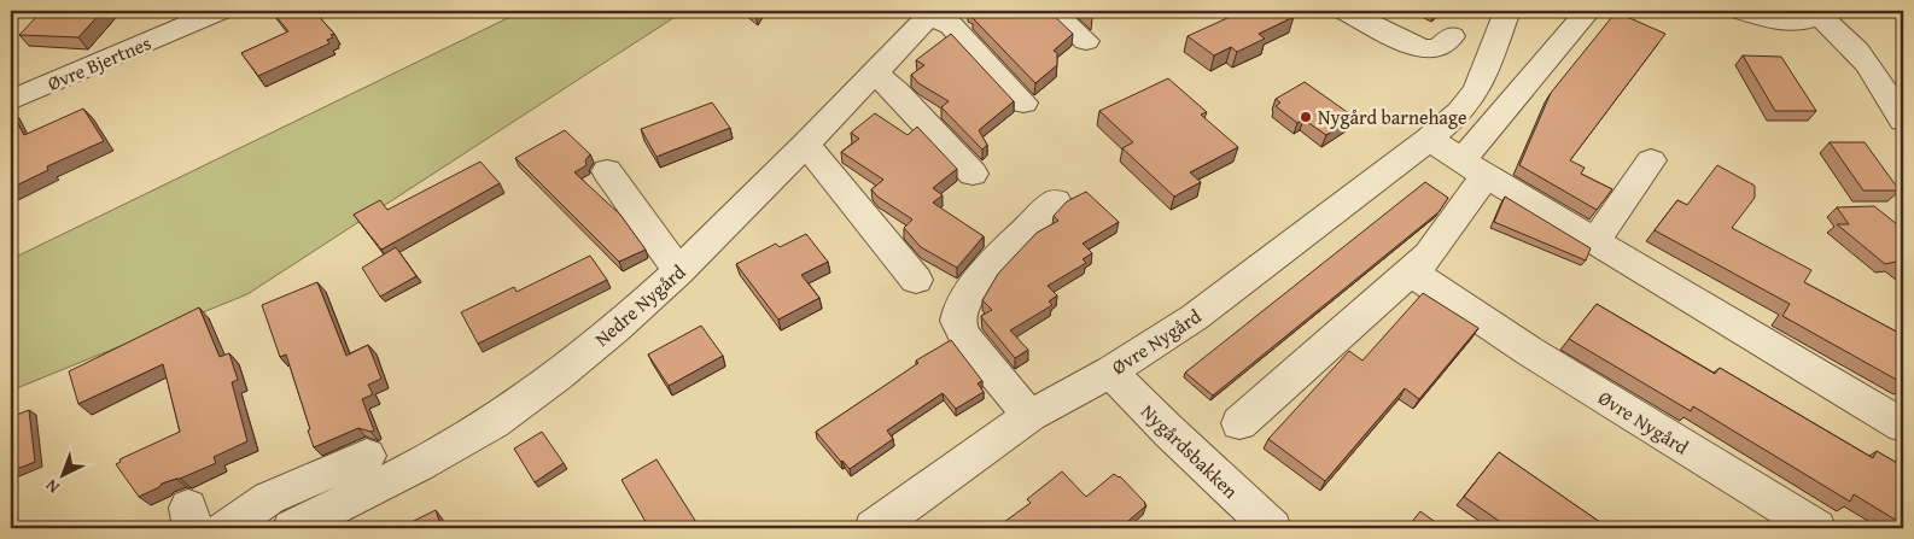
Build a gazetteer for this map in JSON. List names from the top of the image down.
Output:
{
  "streets": {
    "street": [
      "Øvre Bjertnes",
      "Nedre Nygård",
      "Øvre Nygård",
      "Nygårdsbakken"
    ]
  },
  "crossings": [
    ["Øvre Nygård", "Nygårdsbakken"]
  ],
  "places": ["Nygård barnehage"],
  "north": "bottom left"
}
